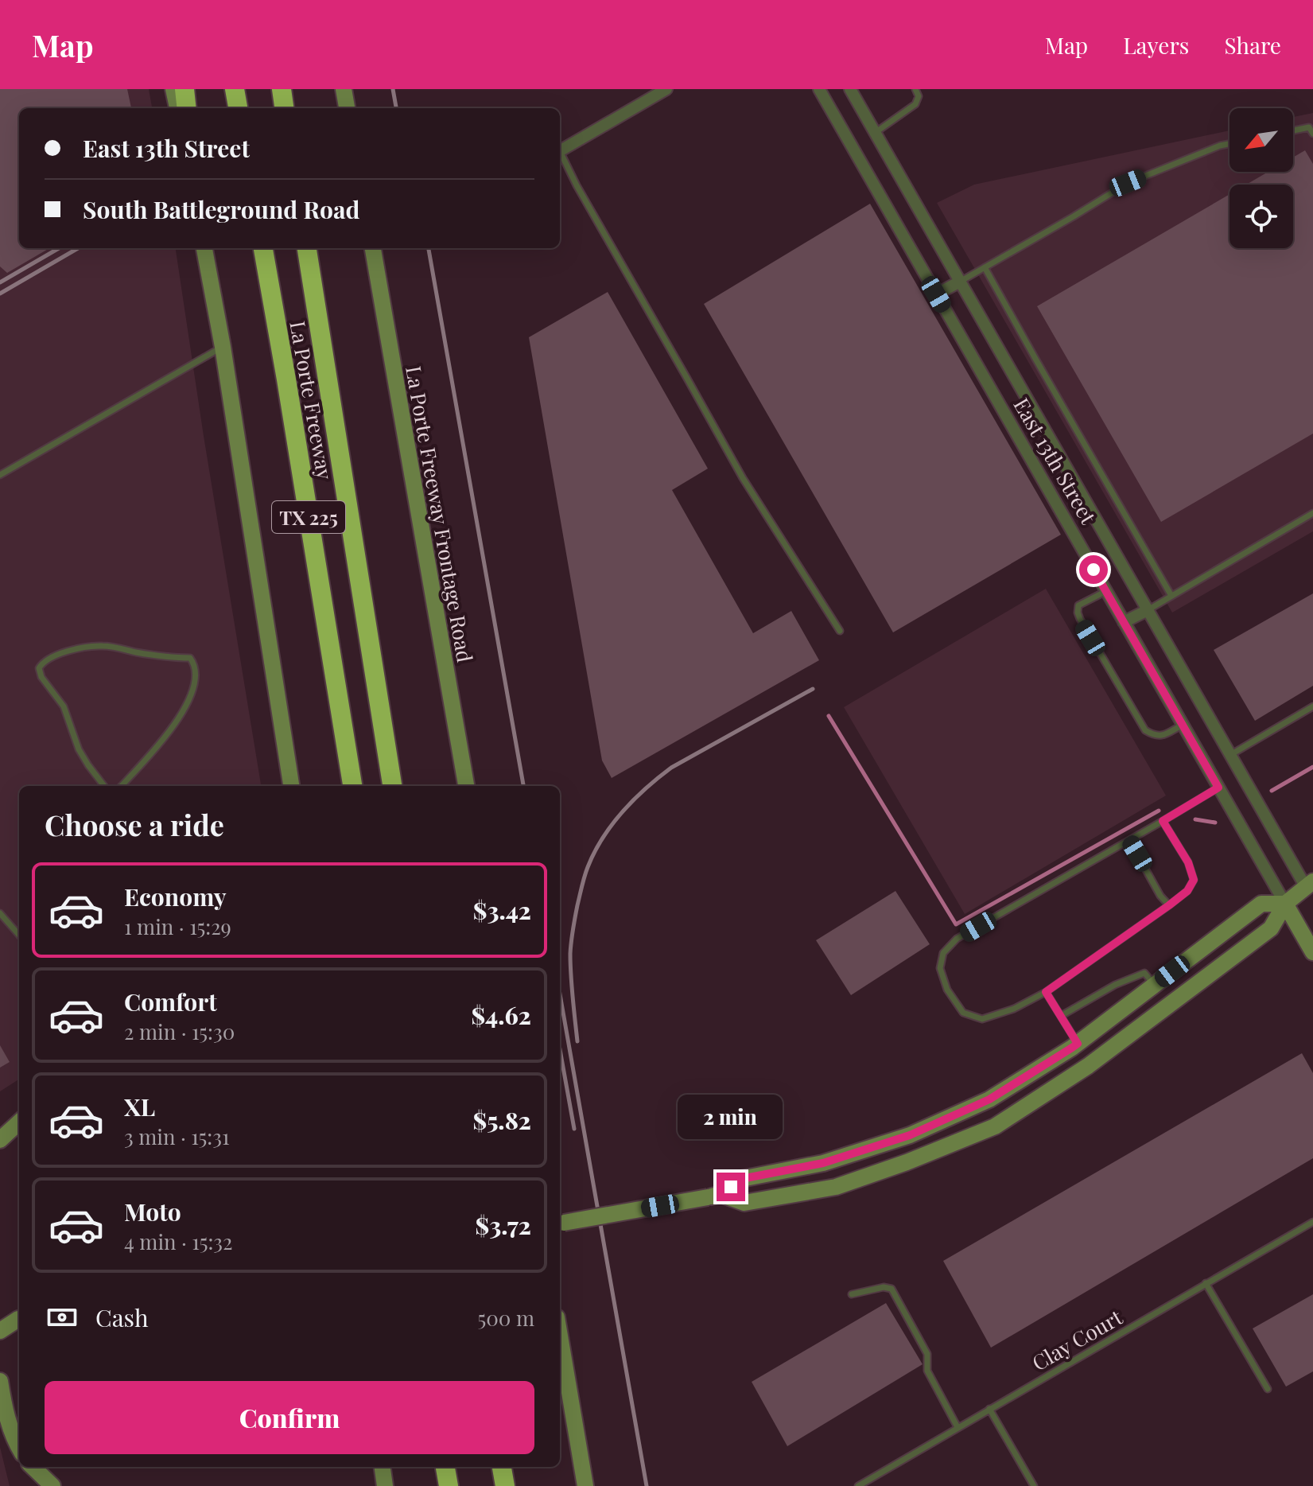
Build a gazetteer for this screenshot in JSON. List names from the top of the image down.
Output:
{
  "streets": {
    "highway": ["La Porte Freeway", "TX 225"],
    "main road": ["East 13th Street", "La Porte Freeway Frontage Road"],
    "lane": ["Clay Court"]
  },
  "north": "bottom left",
  "page": {
    "header": "Map",
    "nav": ["Map", "Layers", "Share"],
    "banner": ["East 13th Street", "South Battleground Road"],
    "heading": "Choose a ride",
    "list": [
      {
        "name": "Economy",
        "note": "1 min · 15:29",
        "value": "$3.42"
      },
      {
        "name": "Comfort",
        "note": "2 min · 15:30",
        "value": "$4.62"
      },
      {
        "name": "XL",
        "note": "3 min · 15:31",
        "value": "$5.82"
      },
      {
        "name": "Moto",
        "note": "4 min · 15:32",
        "value": "$3.72"
      }
    ],
    "bubble": "2 min",
    "pay": ["Cash", "500 m"],
    "buttons": "Confirm"
  }
}
